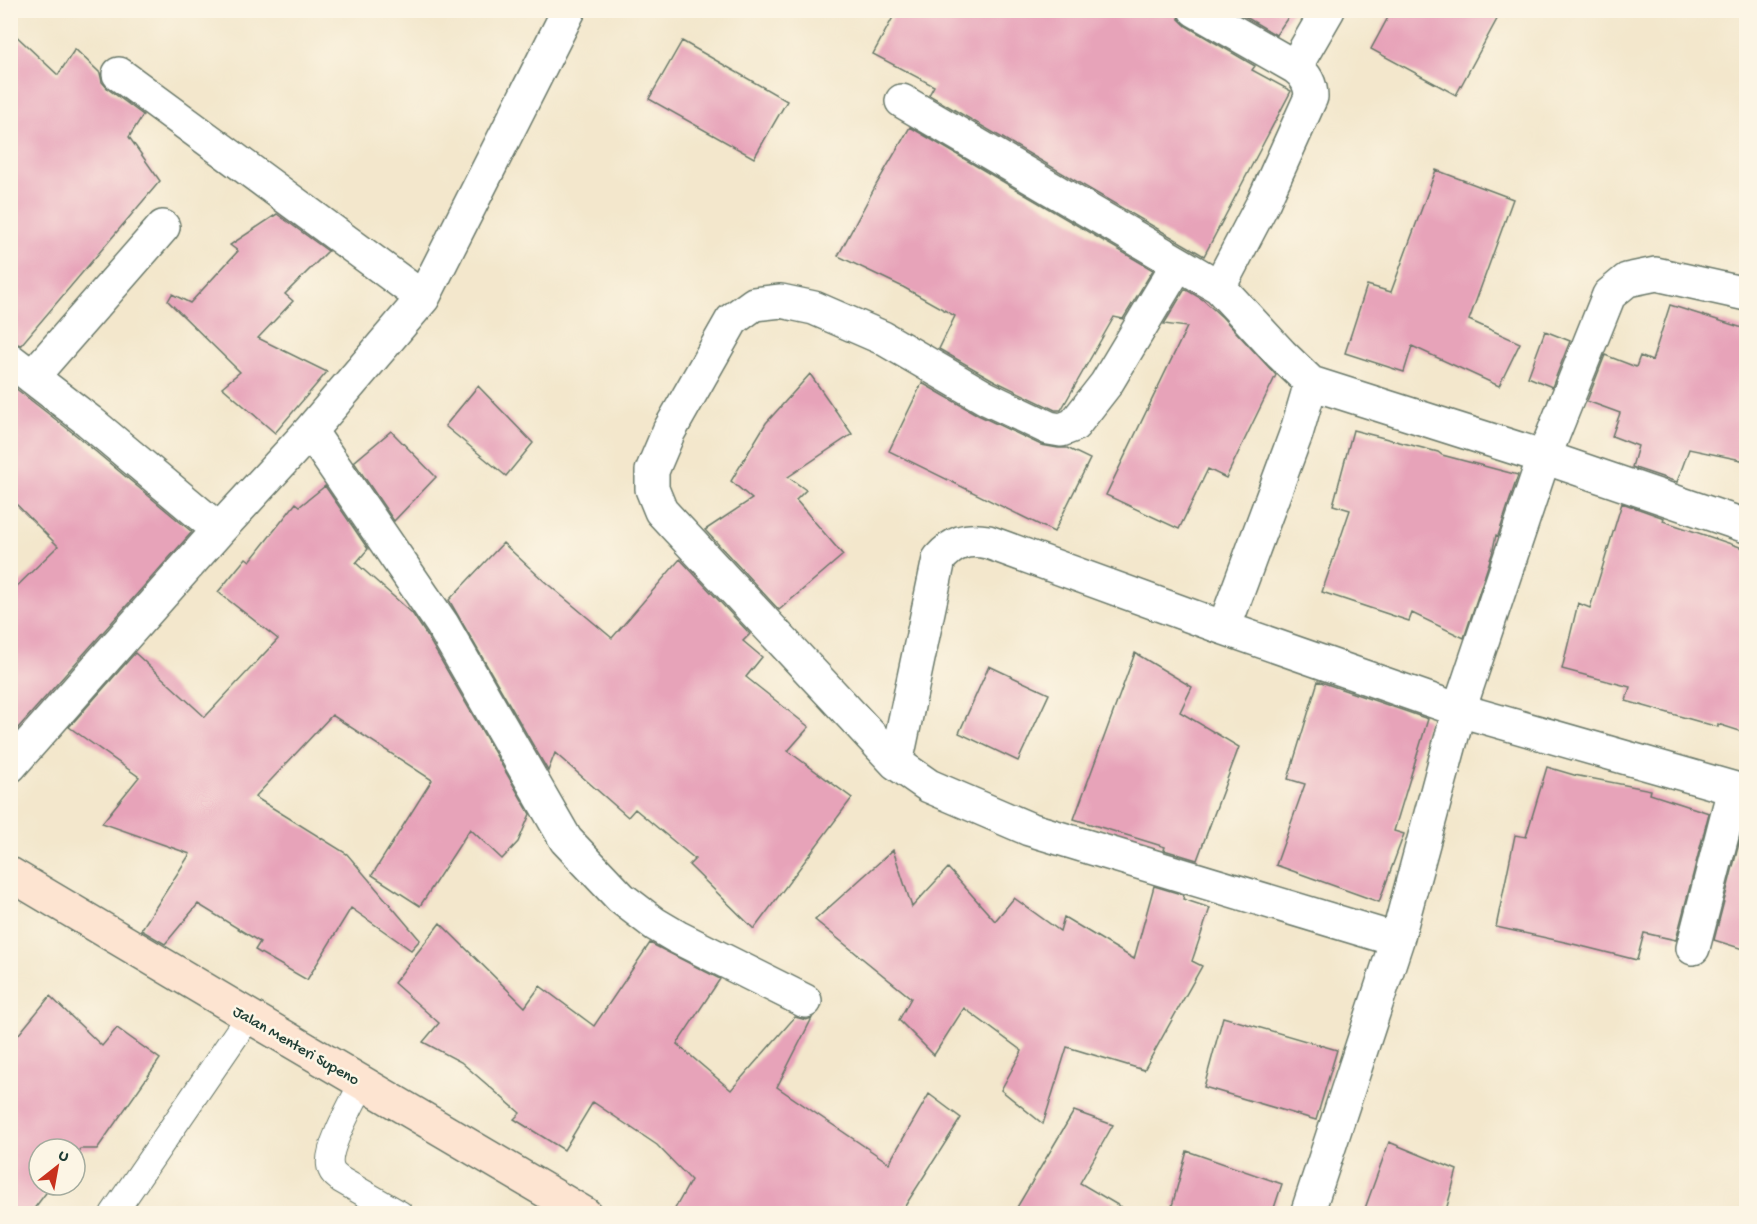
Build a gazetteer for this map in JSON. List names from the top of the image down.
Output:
{
  "streets": {
    "main road": ["Jalan Menteri Supeno"]
  },
  "north": "top right"
}
